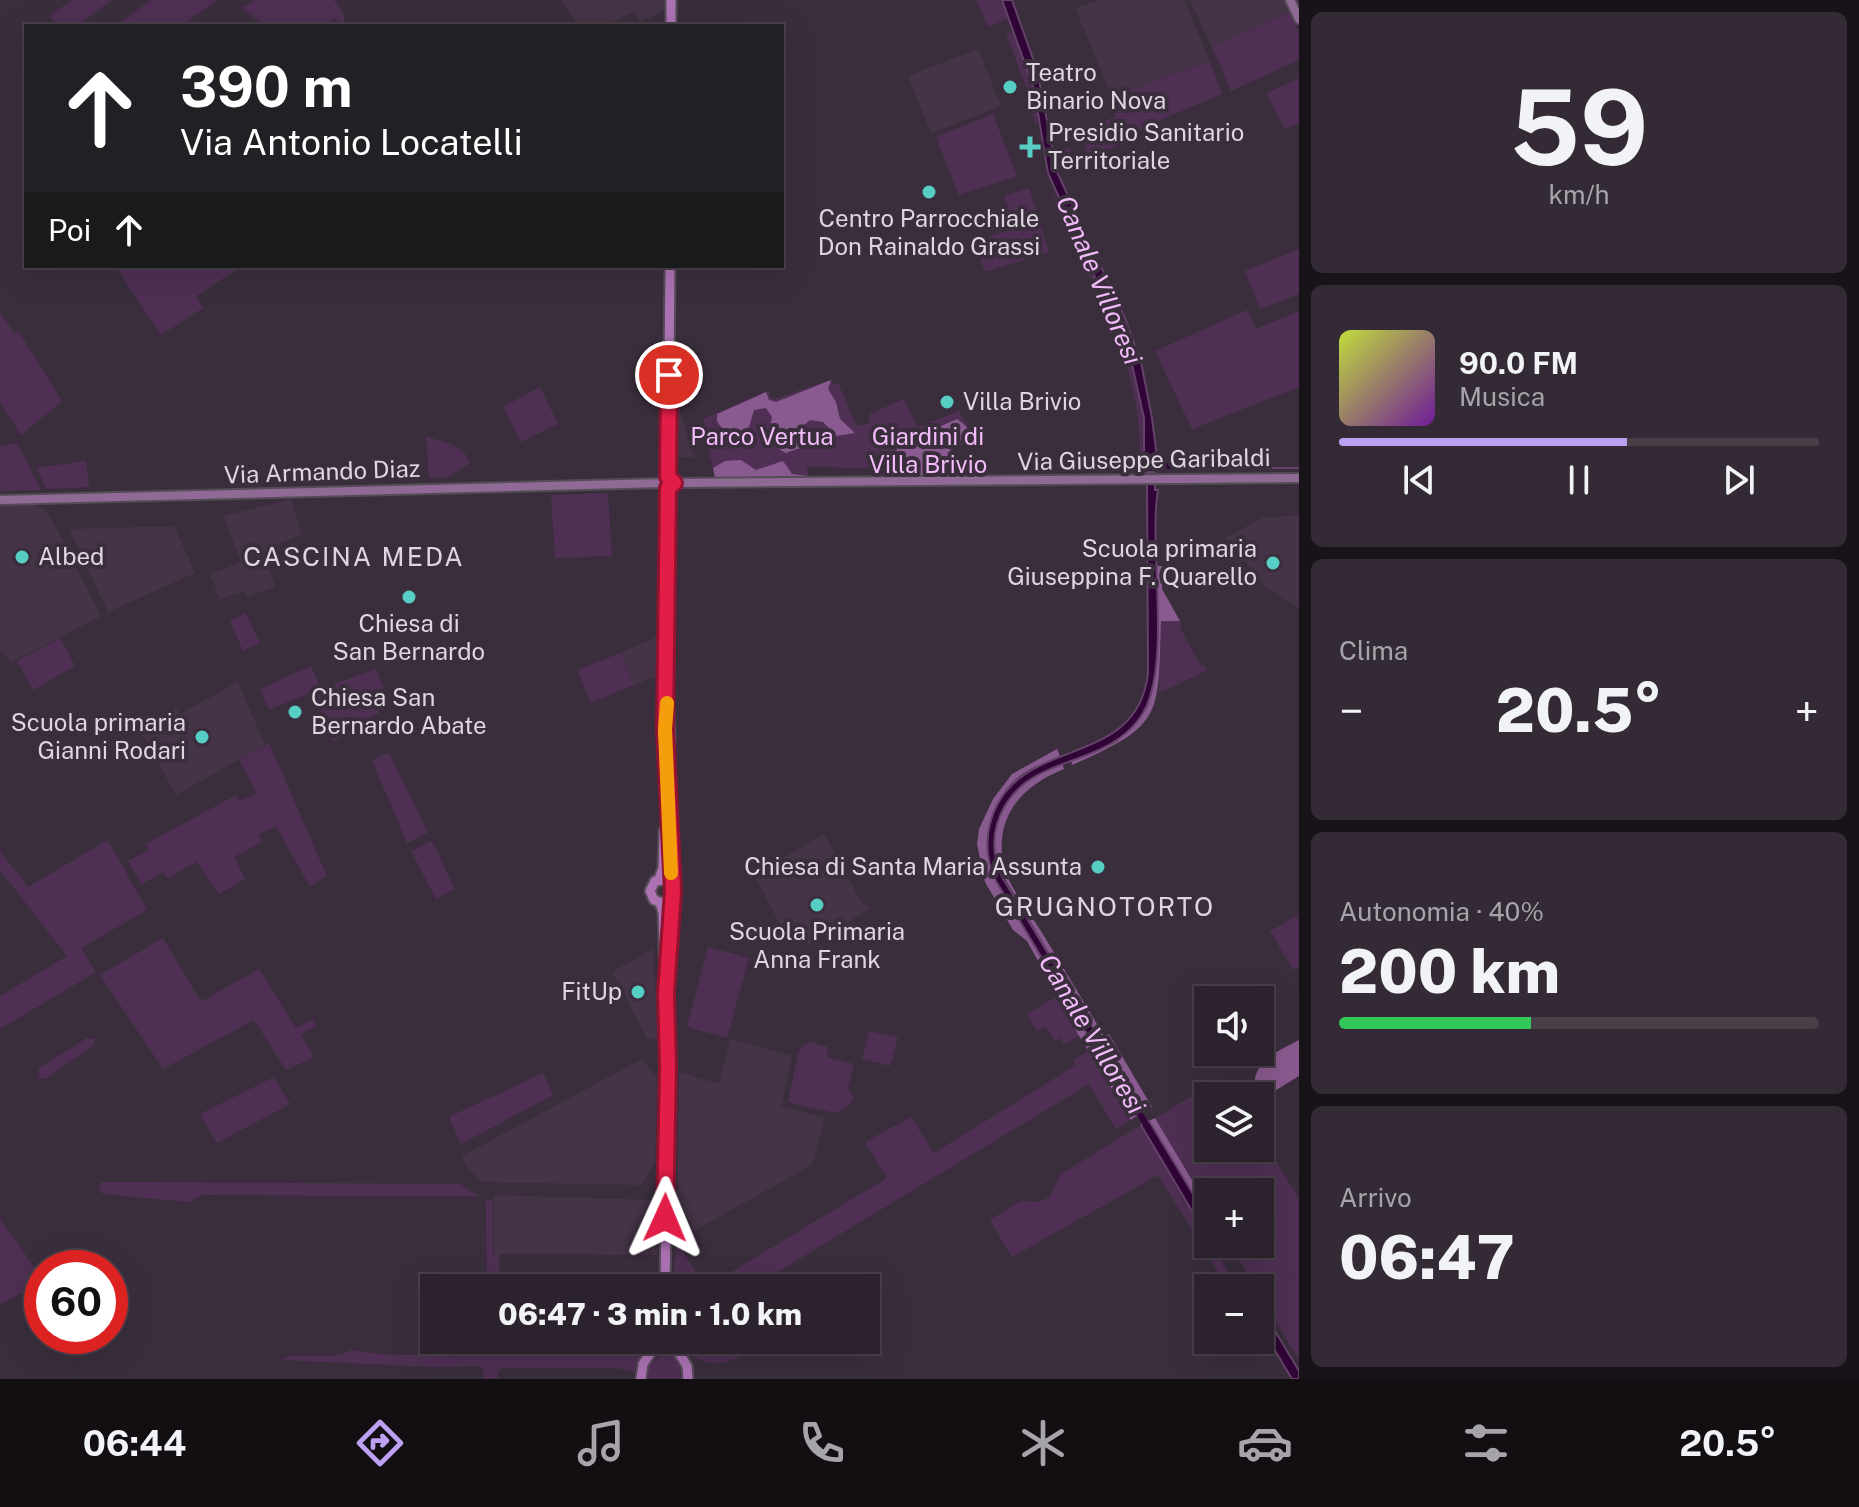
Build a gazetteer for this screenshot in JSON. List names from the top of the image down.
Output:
{
  "streets": {
    "main road": ["Via Giuseppe Garibaldi", "Via Armando Diaz"]
  },
  "crossings": [
    ["Via Giuseppe Garibaldi", "Via Armando Diaz"]
  ],
  "districts": ["CASCINA MEDA", "GRUGNOTORTO"],
  "water": ["Canale Villoresi"],
  "parks": ["Parco Vertua", "Giardini di Villa Brivio"],
  "places": {
    "other": [
      "Teatro Binario Nova",
      "Centro Parrocchiale Don Rainaldo Grassi",
      "Villa Brivio",
      "Albed",
      "Scuola primaria Giuseppina F. Quarello",
      "Chiesa di San Bernardo",
      "Chiesa San Bernardo Abate",
      "Scuola primaria Gianni Rodari",
      "Chiesa di Santa Maria Assunta",
      "Scuola Primaria Anna Frank",
      "FitUp"
    ],
    "health": ["Presidio Sanitario Territoriale"]
  },
  "page": {
    "tile": [
      ["59", "km/h"],
      "Clima",
      ["Autonomia · 40%", "200 km"],
      ["Arrivo", "06:47"]
    ],
    "turn": ["390 m", "Via Antonio Locatelli"],
    "then": "Poi",
    "song": ["90.0 FM", "Musica"],
    "heat": ["−", "20.5°", "+"],
    "map_buttons": ["+", "−"],
    "limit": "60",
    "trip": "06:47 · 3 min · 1.0 km",
    "tabs": ["06:44", "20.5°"]
  }
}
